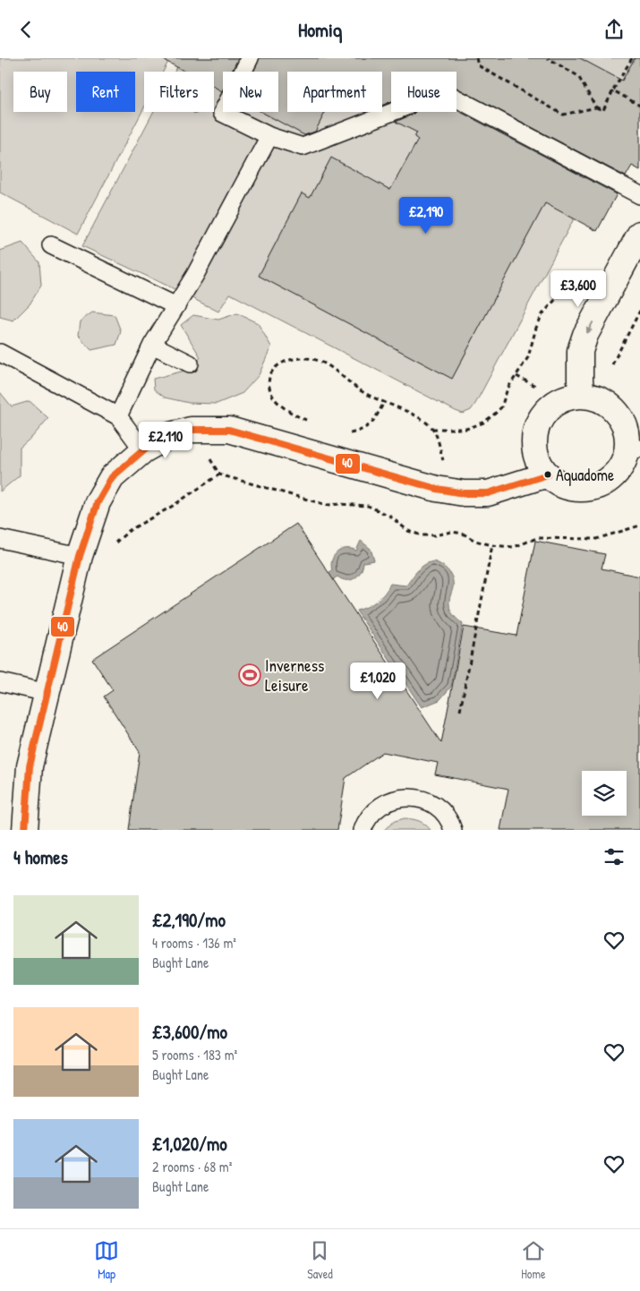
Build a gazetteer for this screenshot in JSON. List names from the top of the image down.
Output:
{
  "places": {
    "other": ["Aquadome"],
    "sports": ["Inverness Leisure"]
  },
  "lines": ["transit line 40"],
  "page": {
    "header": "Homiq",
    "chip": [
      "Buy",
      "Rent",
      "Filters",
      "New",
      "Apartment",
      "House"
    ],
    "price": [
      "£2,190",
      "£3,600",
      "£2,110",
      "£1,020"
    ],
    "heading": "4 homes",
    "list": [
      {
        "name": "£2,190/mo",
        "note": "4 rooms · 136 m² · Bught Lane"
      },
      {
        "name": "£3,600/mo",
        "note": "5 rooms · 183 m² · Bught Lane"
      },
      {
        "name": "£1,020/mo",
        "note": "2 rooms · 68 m² · Bught Lane"
      }
    ],
    "tabs": ["Map", "Saved", "Home"]
  }
}
